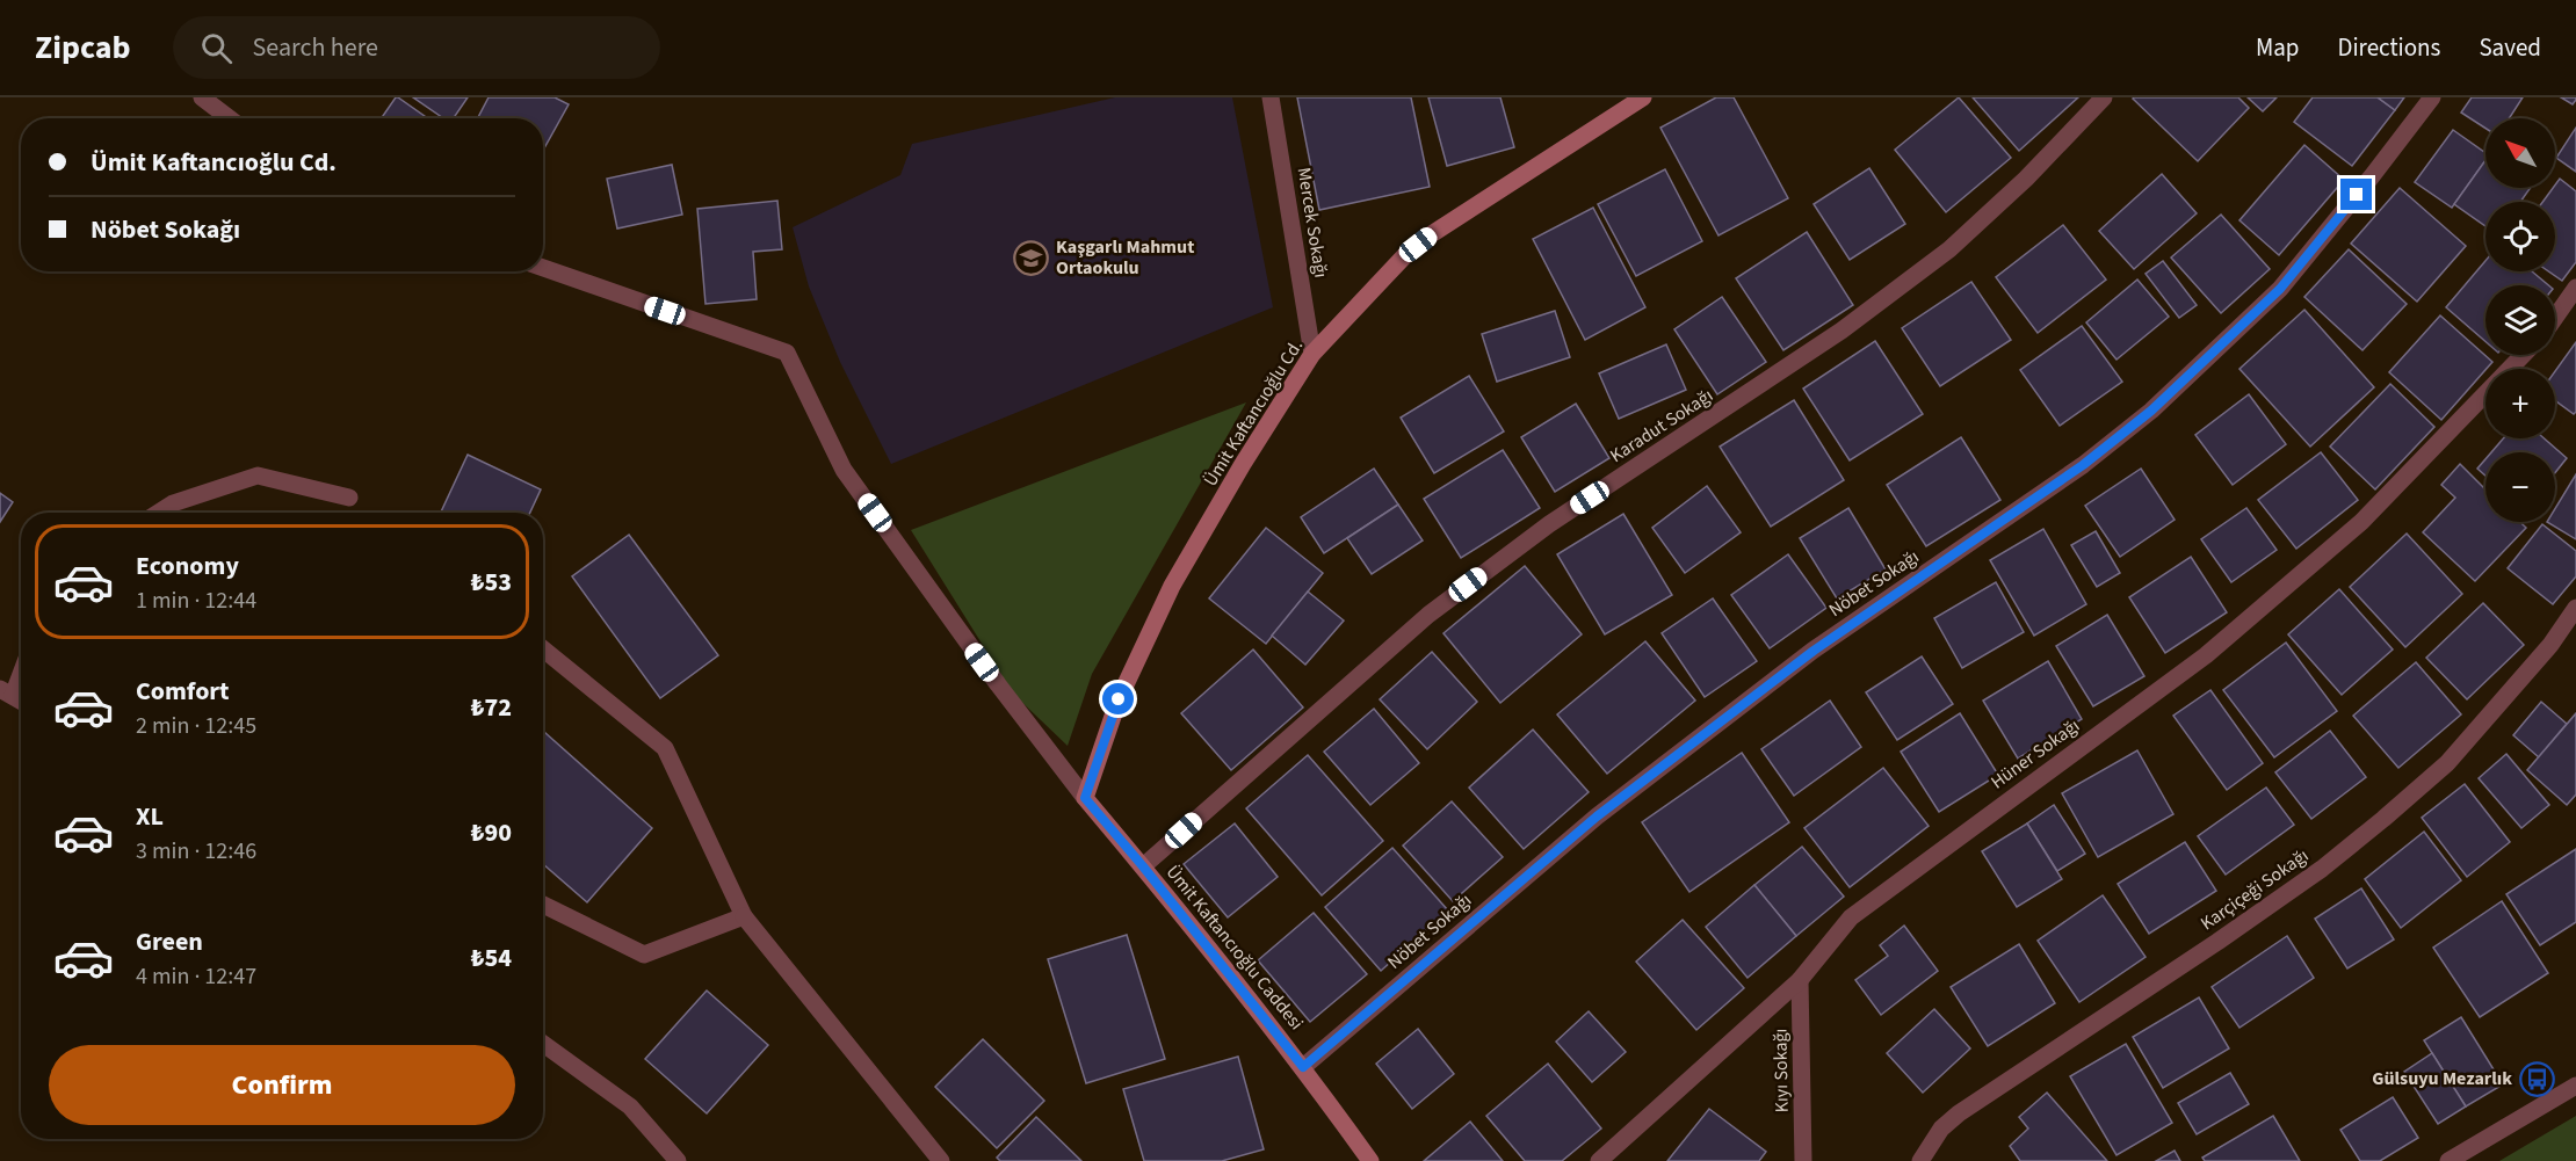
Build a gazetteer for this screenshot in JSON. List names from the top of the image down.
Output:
{
  "streets": {
    "street": [
      "Mercek Sokağı",
      "Ümit Kaftancıoğlu Cd.",
      "Karadut Sokağı",
      "Nöbet Sokağı",
      "Hüner Sokağı",
      "Karçiçeği Sokağı",
      "Ümit Kaftancıoğlu Caddesi",
      "Kıyı Sokağı"
    ]
  },
  "crossings": [
    ["Mercek Sokağı", "Ümit Kaftancıoğlu Cd."],
    ["Ümit Kaftancıoğlu Cd.", "Ümit Kaftancıoğlu Caddesi"],
    ["Karadut Sokağı", "Ümit Kaftancıoğlu Caddesi"],
    ["Nöbet Sokağı", "Ümit Kaftancıoğlu Caddesi"],
    ["Hüner Sokağı", "Kıyı Sokağı"]
  ],
  "places": {
    "school or university": ["Kaşgarlı Mahmut Ortaokulu"],
    "bus stop": ["Gülsuyu Mezarlık"]
  },
  "north": "top left",
  "page": {
    "header": "Zipcab",
    "search": "Search here",
    "nav": ["Map", "Directions", "Saved"],
    "map_buttons": ["+", "−"],
    "banner": ["Ümit Kaftancıoğlu Cd.", "Nöbet Sokağı"],
    "list": [
      {
        "name": "Economy",
        "note": "1 min · 12:44",
        "value": "₺53"
      },
      {
        "name": "Comfort",
        "note": "2 min · 12:45",
        "value": "₺72"
      },
      {
        "name": "XL",
        "note": "3 min · 12:46",
        "value": "₺90"
      },
      {
        "name": "Green",
        "note": "4 min · 12:47",
        "value": "₺54"
      }
    ],
    "buttons": "Confirm"
  }
}
